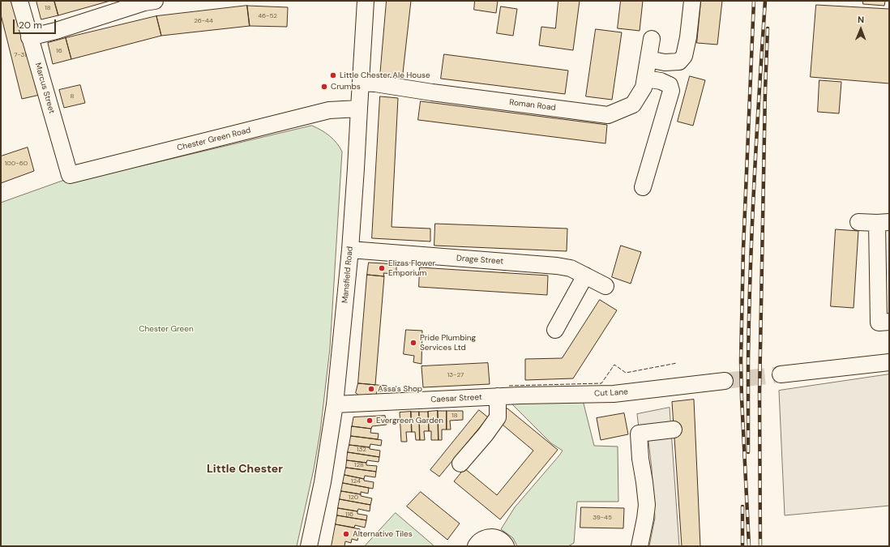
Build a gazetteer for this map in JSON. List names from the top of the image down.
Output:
{
  "streets": {
    "street": [
      "Marcus Street",
      "Roman Road",
      "Chester Green Road",
      "Drage Street",
      "Mansfield Road",
      "Cut Lane",
      "Caesar Street"
    ]
  },
  "crossings": [
    ["Marcus Street", "Chester Green Road"],
    ["Roman Road", "Mansfield Road"],
    ["Chester Green Road", "Mansfield Road"],
    ["Drage Street", "Mansfield Road"],
    ["Mansfield Road", "Caesar Street"],
    ["Cut Lane", "Caesar Street"]
  ],
  "districts": ["Little Chester"],
  "parks": ["Chester Green"],
  "places": [
    "Little Chester Ale House",
    "Crumbs",
    "Elizas Flower Emporium",
    "Pride Plumbing Services Ltd",
    "Assa's Shop",
    "Evergreen Garden",
    "Alternative Tiles"
  ],
  "house_numbers": [
    "18",
    "46-52",
    "26-44",
    "16",
    "7-31",
    "8",
    "100-60",
    "13-27",
    "18",
    "132",
    "128",
    "124",
    "120",
    "116",
    "39-45"
  ],
  "scale_bar": "20 m",
  "north": "top"
}
